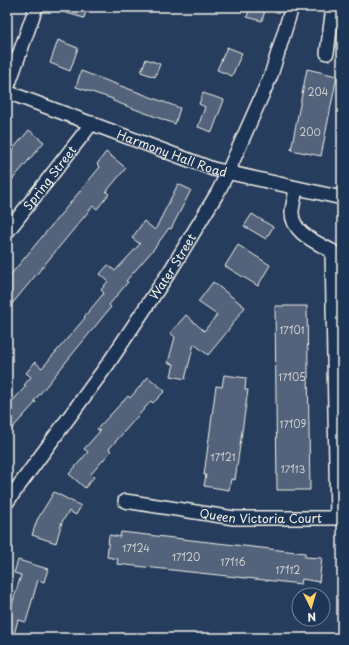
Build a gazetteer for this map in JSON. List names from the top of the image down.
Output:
{
  "streets": {
    "street": [
      "Harmony Hall Road",
      "Spring Street",
      "Water Street",
      "Queen Victoria Court"
    ]
  },
  "crossings": [
    ["Harmony Hall Road", "Spring Street"],
    ["Harmony Hall Road", "Water Street"],
    ["Harmony Hall Road", "Queen Victoria Court"]
  ],
  "house_numbers": [
    "204",
    "200",
    "17101",
    "17105",
    "17109",
    "17121",
    "17113",
    "17124",
    "17120",
    "17116",
    "17112"
  ],
  "north": "bottom"
}
